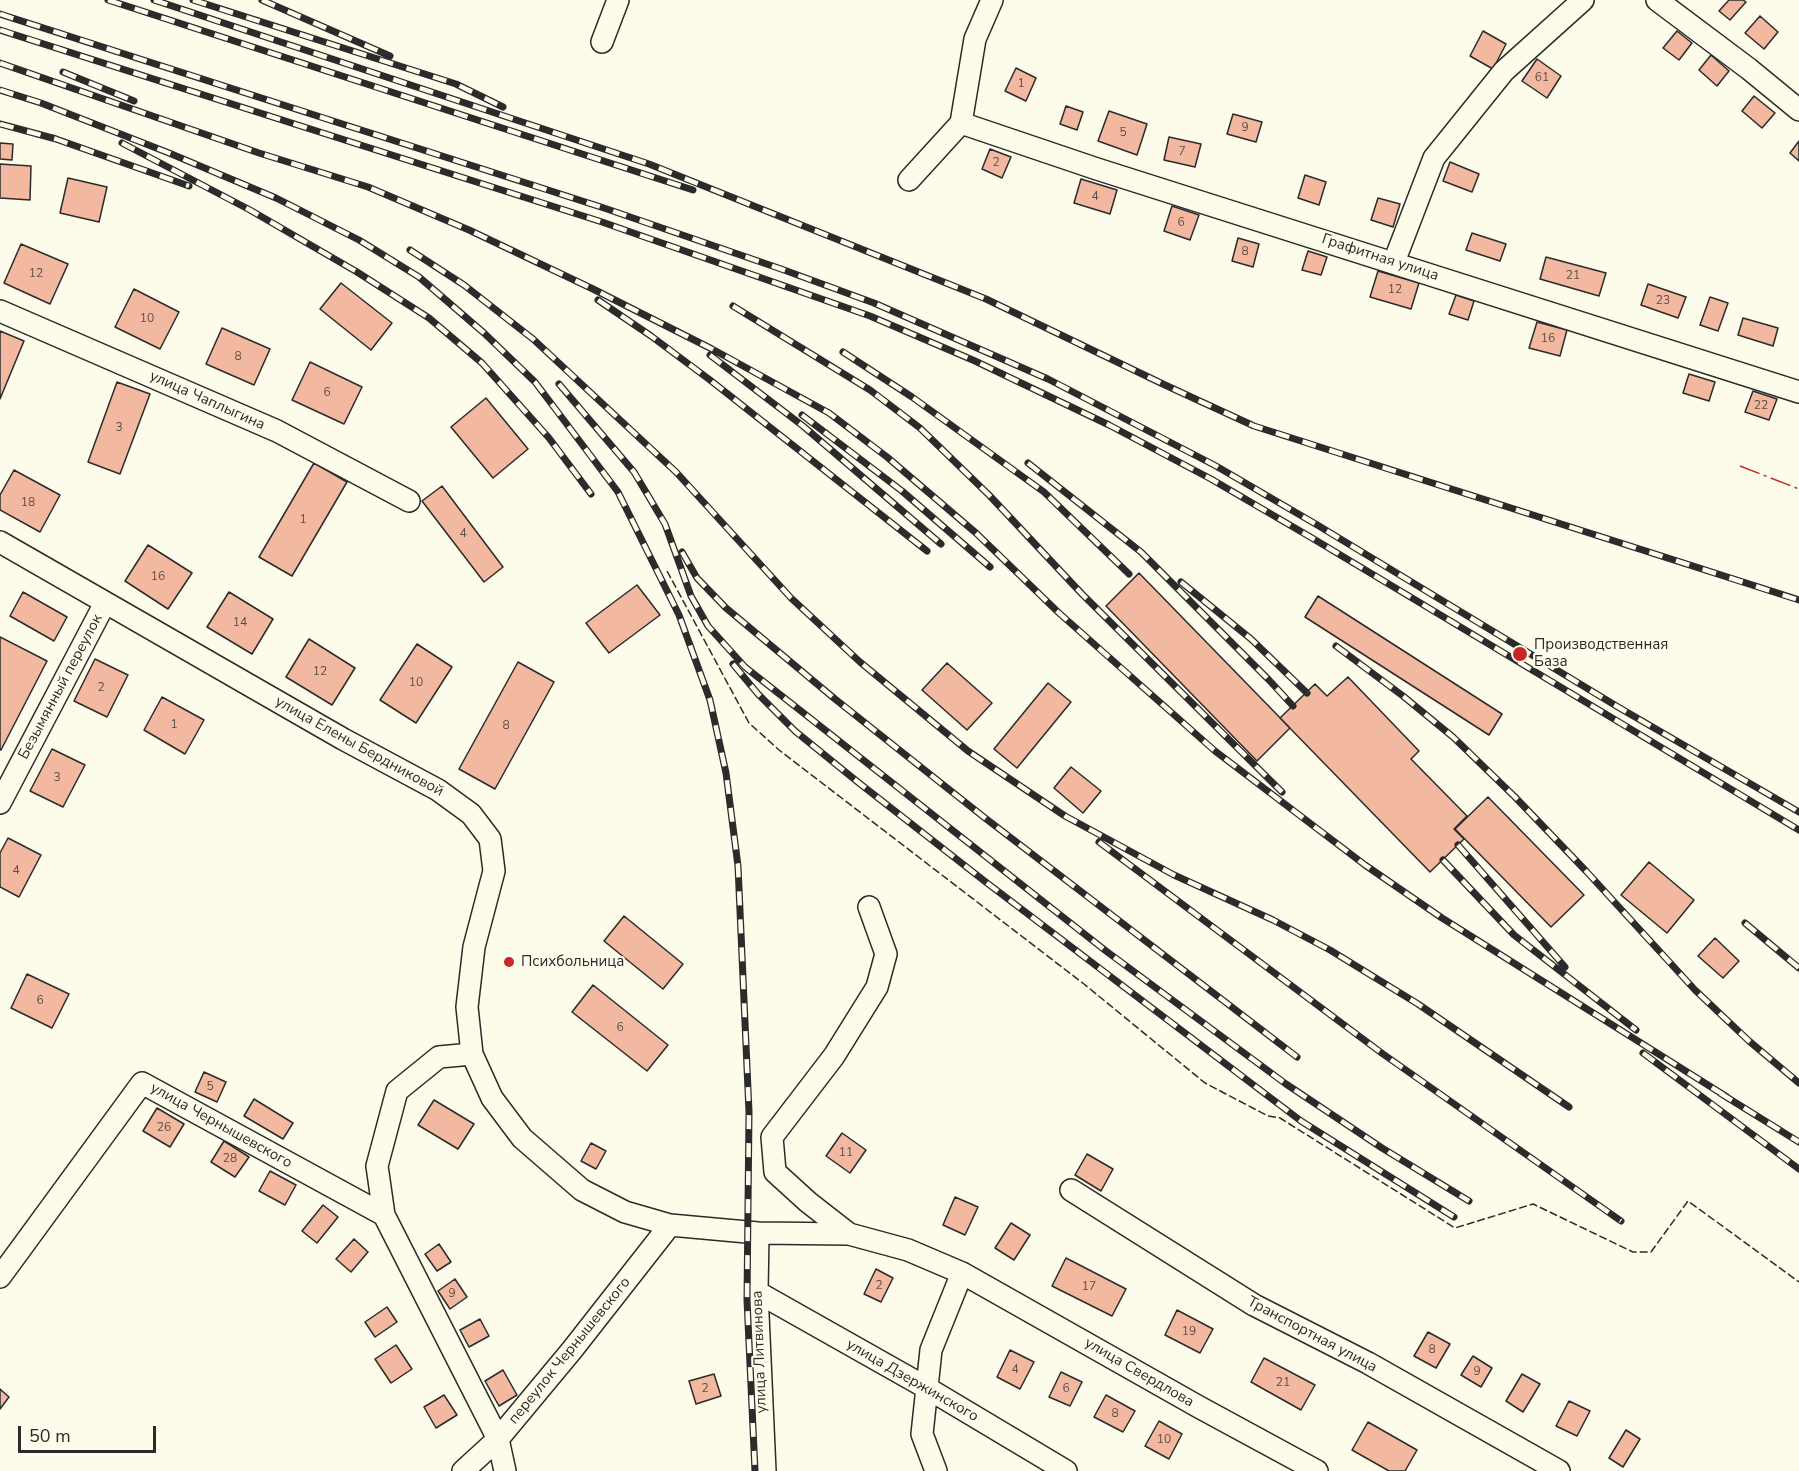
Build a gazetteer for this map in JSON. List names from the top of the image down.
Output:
{
  "streets": {
    "street": [
      "Графитная улица",
      "улица Чаплыгина",
      "Безымянный переулок",
      "улица Елены Бердниковой",
      "улица Чернышевского",
      "Транспортная улица",
      "переулок Чернышевского",
      "улица Литвинова",
      "улица Свердлова",
      "улица Дзержинского"
    ]
  },
  "crossings": [
    ["Безымянный переулок", "улица Елены Бердниковой"],
    ["улица Елены Бердниковой", "переулок Чернышевского"],
    ["улица Елены Бердниковой", "улица Литвинова"],
    ["улица Елены Бердниковой", "улица Свердлова"],
    ["улица Литвинова", "улица Дзержинского"]
  ],
  "places": ["Производственная База", "Психбольница"],
  "house_numbers": [
    "61",
    "1",
    "9",
    "5",
    "7",
    "2",
    "4",
    "6",
    "8",
    "12",
    "21",
    "12",
    "23",
    "10",
    "16",
    "8",
    "6",
    "22",
    "3",
    "18",
    "1",
    "4",
    "16",
    "14",
    "12",
    "10",
    "2",
    "1",
    "8",
    "3",
    "4",
    "6",
    "6",
    "5",
    "26",
    "11",
    "28",
    "2",
    "17",
    "9",
    "19",
    "8",
    "4",
    "9",
    "21",
    "2",
    "6",
    "8",
    "10"
  ],
  "scale_bar": "50 m"
}
